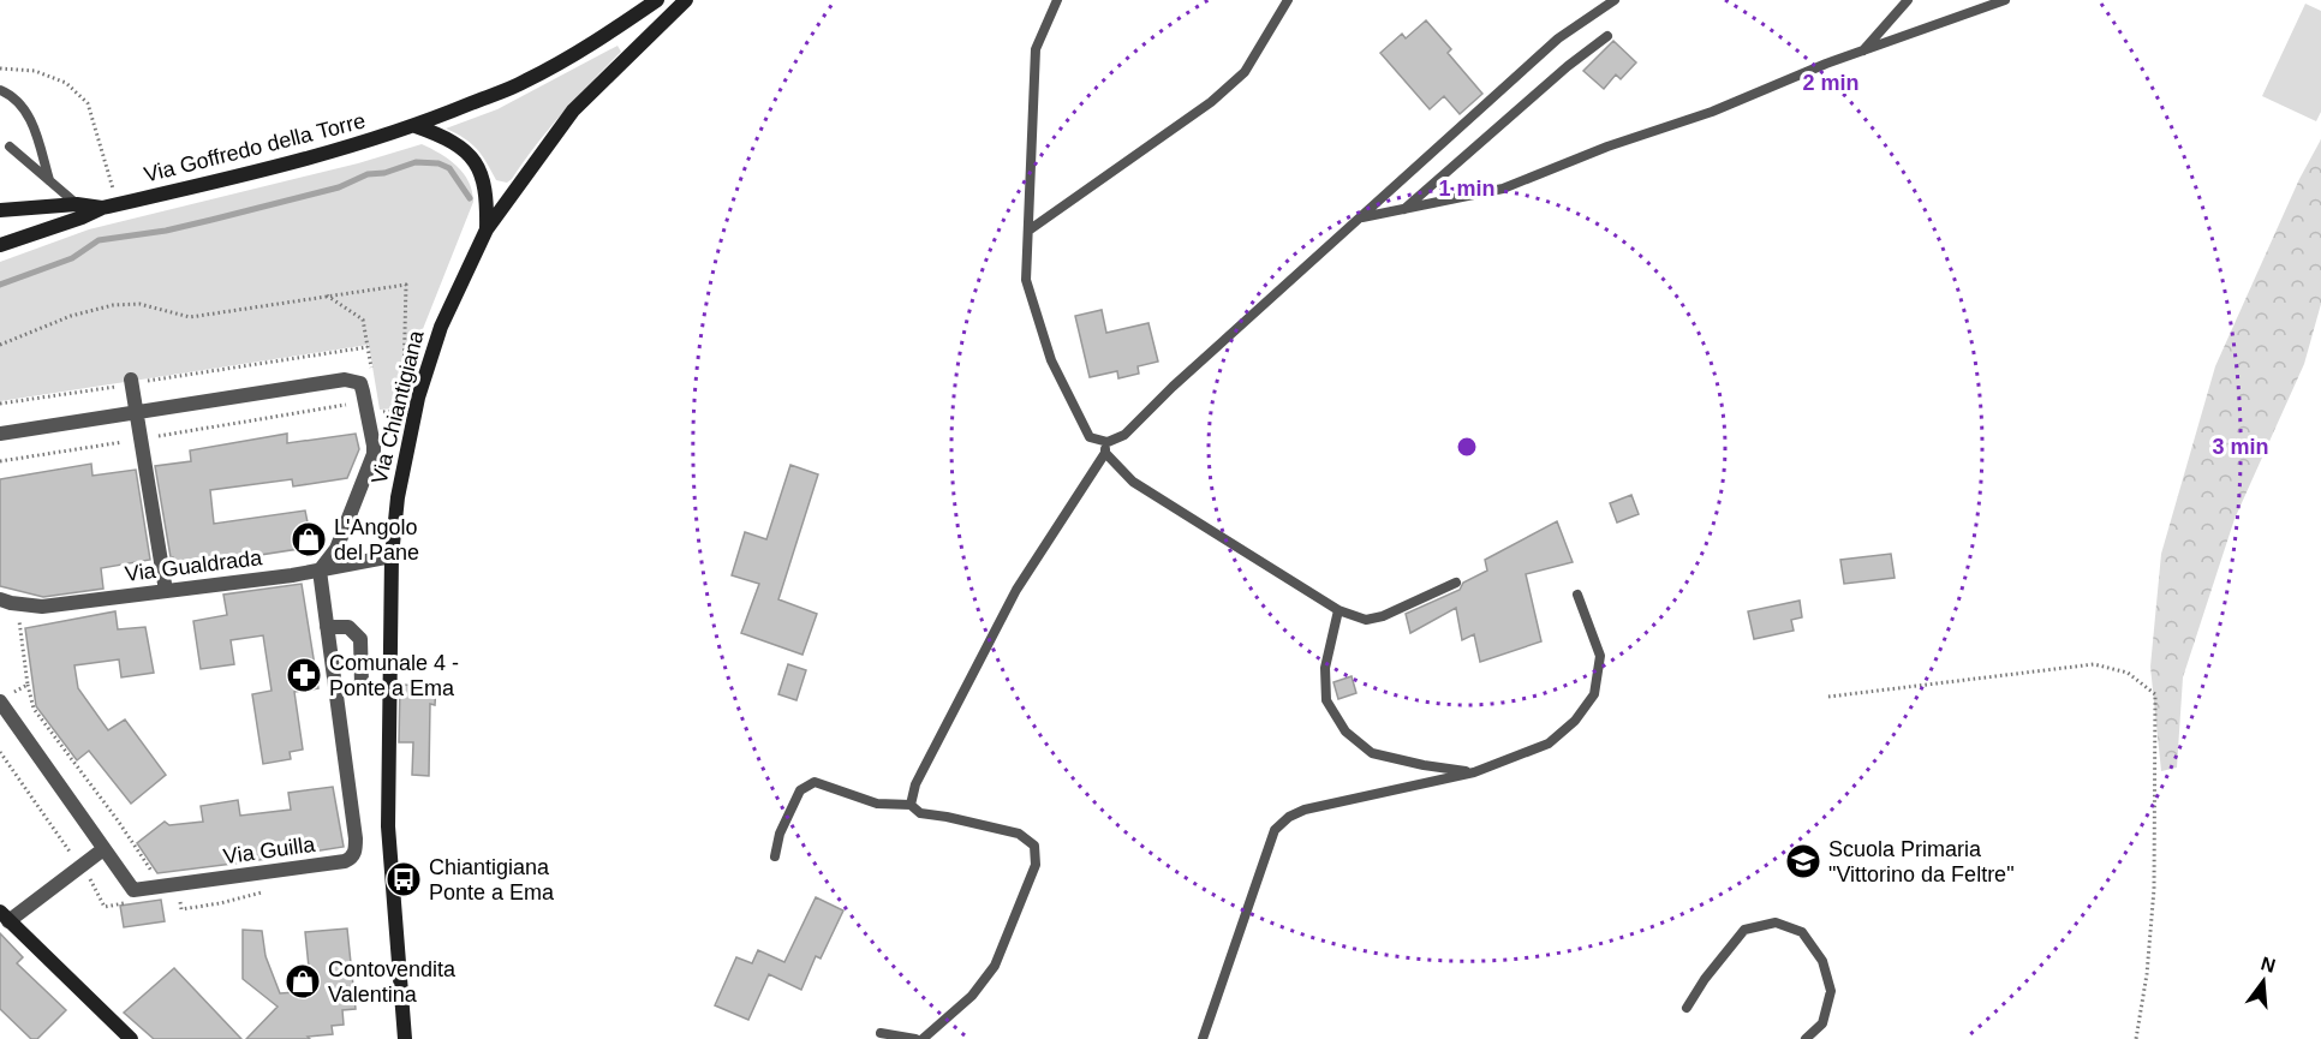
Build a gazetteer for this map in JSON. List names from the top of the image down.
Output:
{
  "streets": {
    "street": [
      "Via Goffredo della Torre",
      "Via Chiantigiana",
      "Via Gualdrada",
      "Via Guilla"
    ]
  },
  "crossings": [
    ["Via Chiantigiana", "Via Gualdrada"],
    ["Via Gualdrada", "Via Guilla"]
  ],
  "places": {
    "shop": ["L'Angolo del Pane", "Contovendita Valentina"],
    "pharmacy": ["Comunale 4 - Ponte a Ema"],
    "school or university": ["Scuola Primaria \"Vittorino da Feltre\""],
    "bus stop": ["Chiantigiana Ponte a Ema"]
  },
  "north": "top",
  "rings": ["2 min", "1 min", "3 min"]
}
